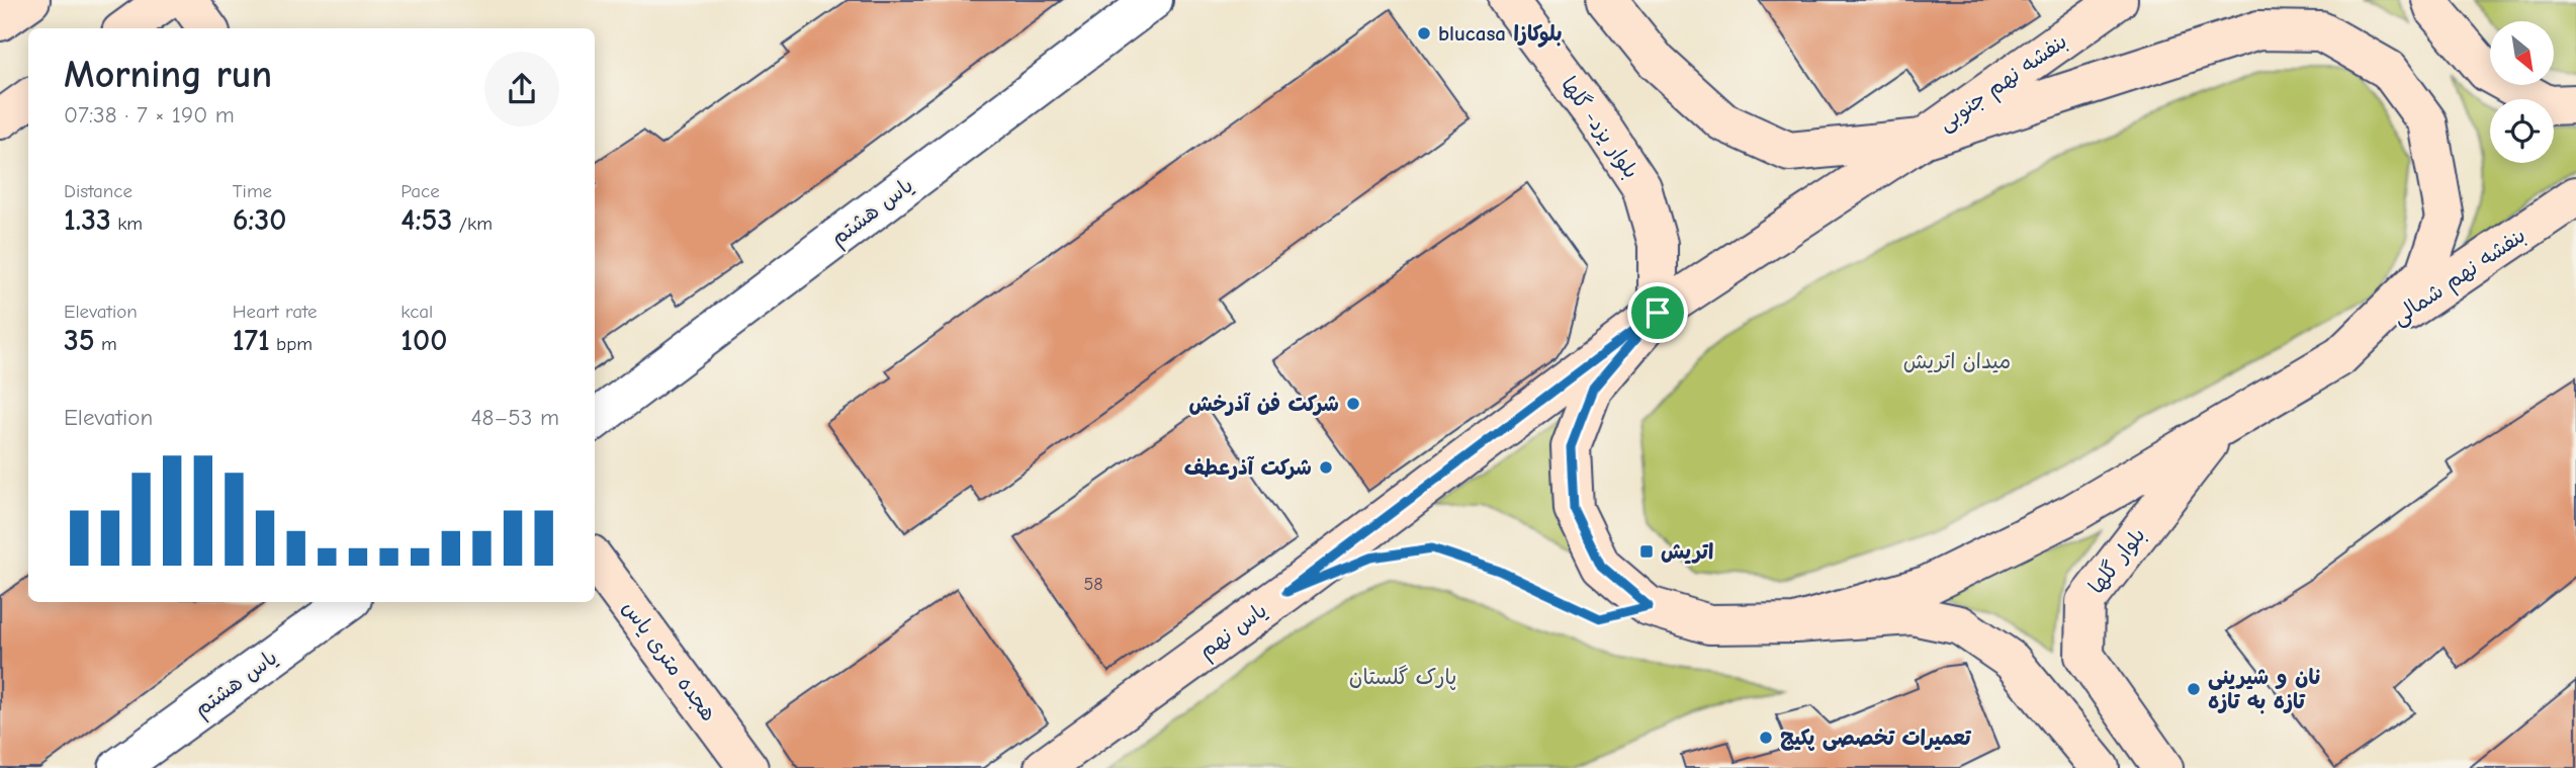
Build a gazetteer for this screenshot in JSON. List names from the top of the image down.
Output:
{
  "streets": {
    "main road": [
      "بنفشه نهم جنوبی",
      "بلوار یزد- گلها",
      "بنفشه نهم شمالی",
      "بلوار گلها",
      "یاس نهم",
      "هجده متری یاس"
    ],
    "street": ["یاس هشتم"]
  },
  "crossings": [
    ["بلوار یزد- گلها", "یاس نهم"]
  ],
  "parks": ["میدان اتریش", "پارک گلستان"],
  "places": {
    "other": [
      "blucasa بلوکازا",
      "شرکت فن آذرخش",
      "شرکت آذرعطف",
      "نان و شیرینی تازه به تازه",
      "تعمیرات تخصصی پکیج"
    ],
    "transit": ["اتریش"]
  },
  "house_numbers": ["58"],
  "north": "bottom right",
  "page": {
    "heading": ["Morning run", "07:38 · 7 × 190 m"],
    "stats": [
      ["Distance", "1.33 km"],
      ["Time", "6:30"],
      ["Pace", "4:53 /km"],
      ["Elevation", "35 m"],
      ["Heart rate", "171 bpm"],
      ["kcal", "100"]
    ],
    "chart": ["Elevation", "48–53 m"]
  }
}
